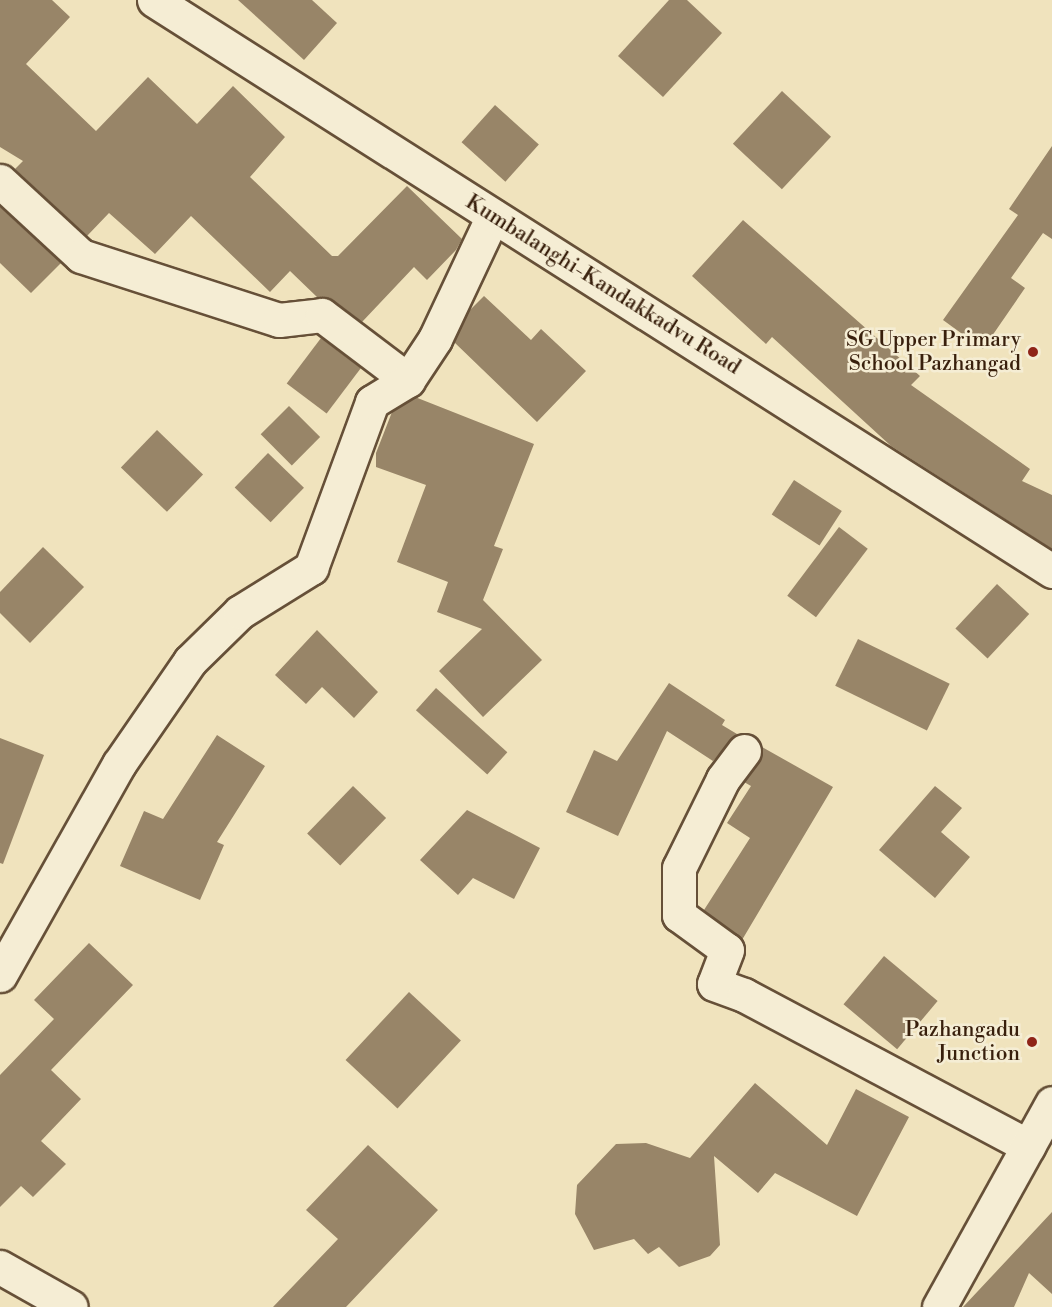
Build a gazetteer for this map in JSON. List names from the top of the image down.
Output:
{
  "streets": {
    "street": ["Kumbalanghi-Kandakkadvu Road"]
  },
  "places": ["SG Upper Primary School Pazhangad", "Pazhangadu Junction"]
}
